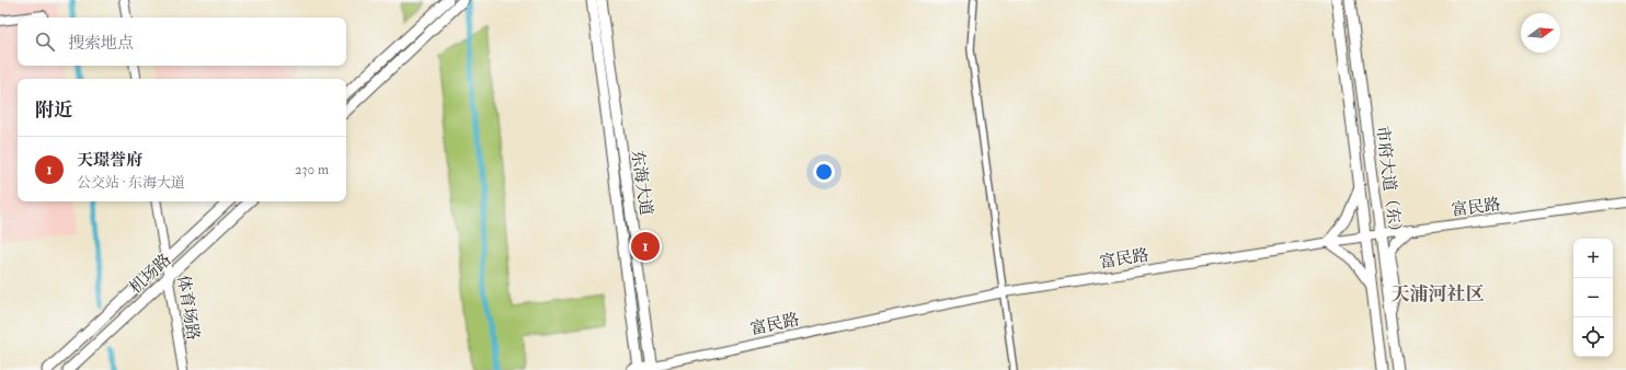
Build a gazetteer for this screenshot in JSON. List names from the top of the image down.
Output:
{
  "streets": {
    "main road": ["东海大道", "市府大道（东）", "机场路"],
    "street": ["富民路", "体育场路"]
  },
  "crossings": [
    ["东海大道", "富民路"],
    ["市府大道（东）", "富民路"],
    ["机场路", "体育场路"]
  ],
  "districts": ["天浦河社区"],
  "north": "right",
  "page": {
    "search": "搜索地点",
    "heading": "附近",
    "list": [
      {
        "mark": "1",
        "name": "天璟誉府",
        "note": "公交站 · 东海大道",
        "value": "230 m"
      }
    ],
    "pins": "1",
    "map_buttons": ["+", "−"]
  }
}
